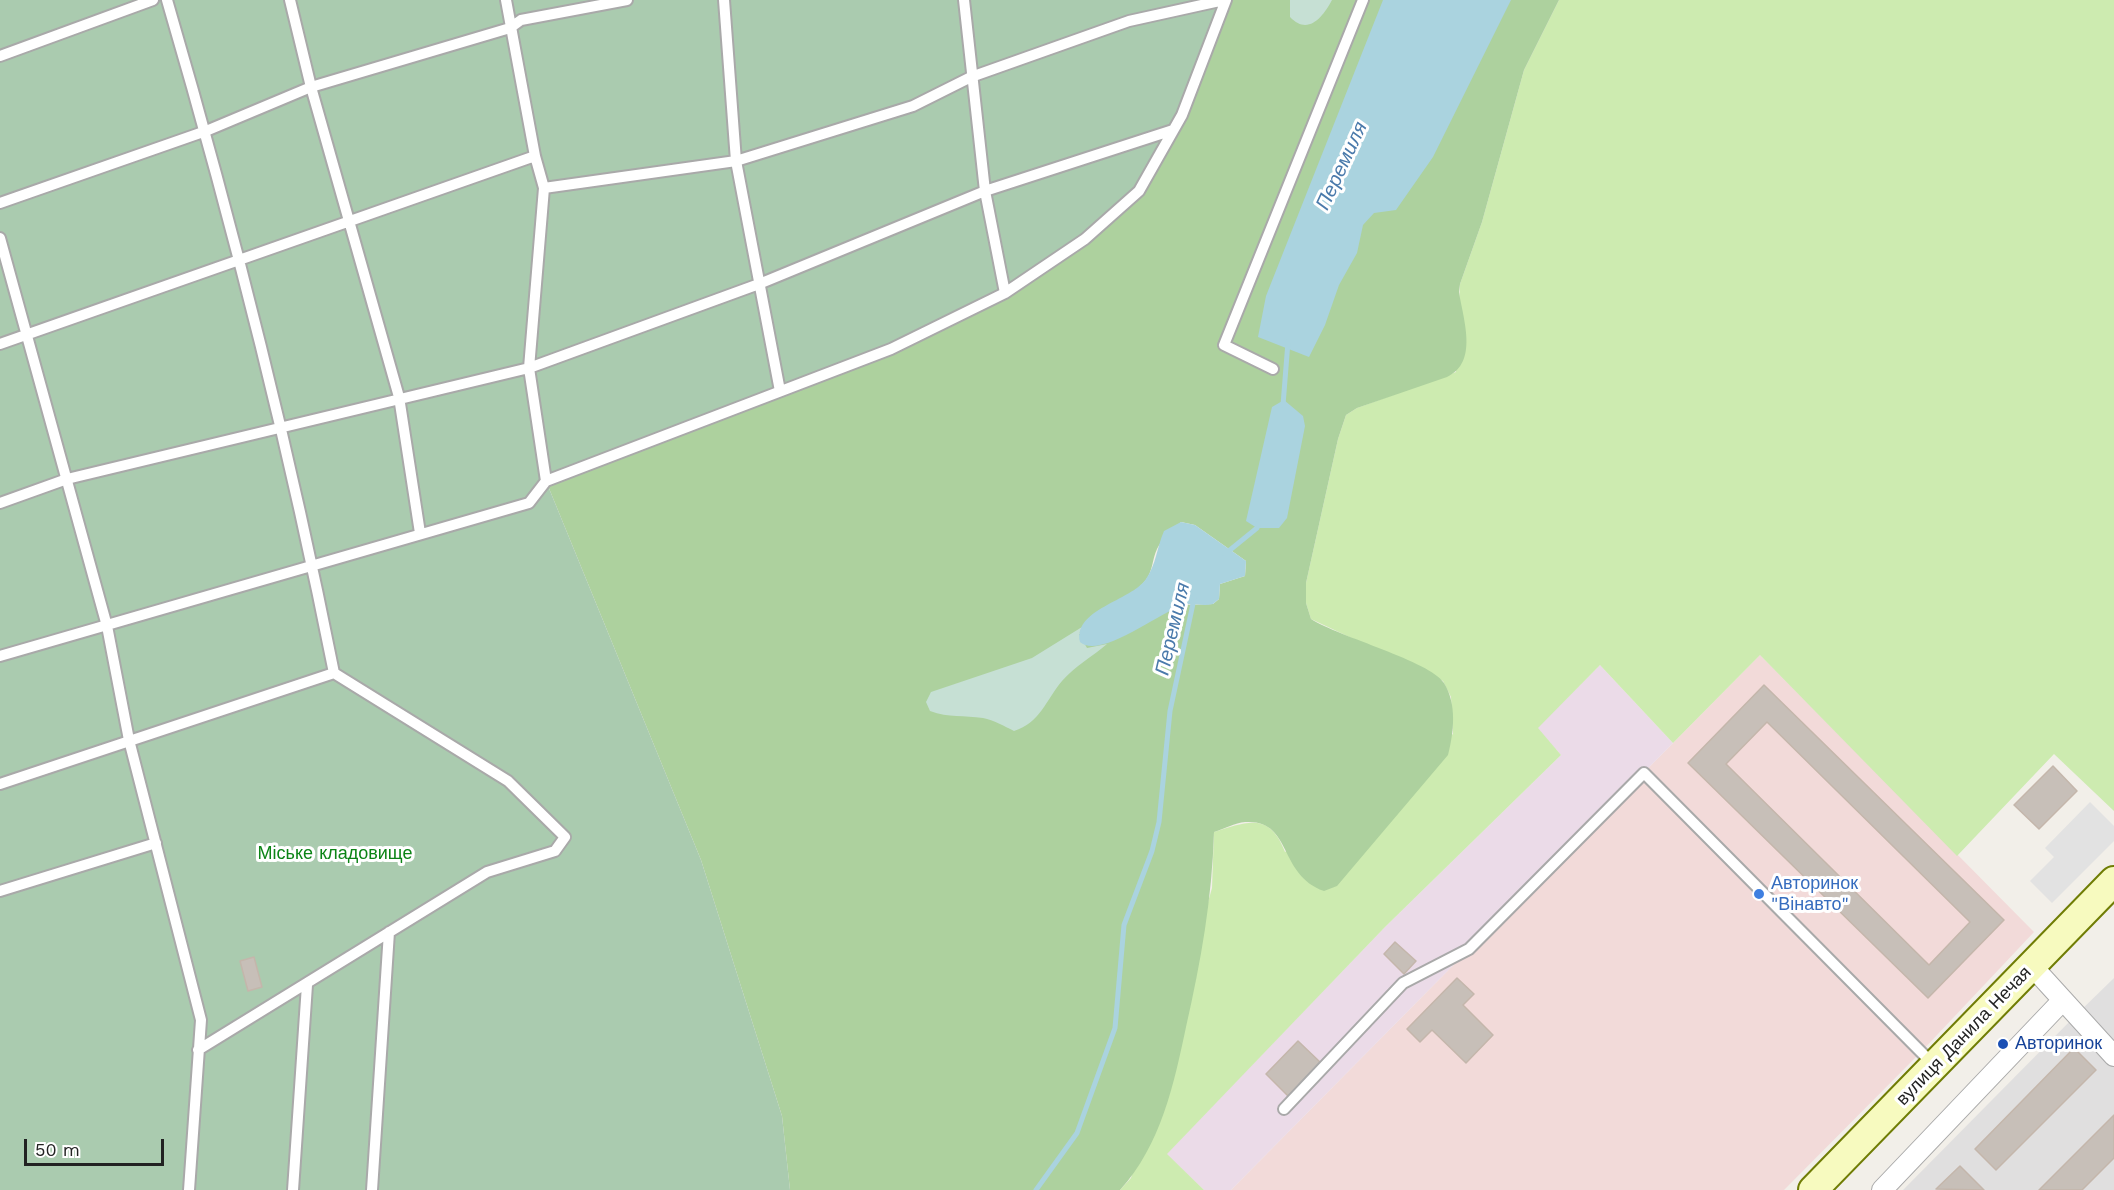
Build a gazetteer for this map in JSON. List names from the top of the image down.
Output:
{
  "streets": {
    "main road": ["вулиця Данила Нечая"]
  },
  "water": ["Перемиля"],
  "parks": ["Міське кладовище"],
  "places": ["Авторинок \"Вінавто\"", "Авторинок"],
  "scale_bar": "50 m"
}
